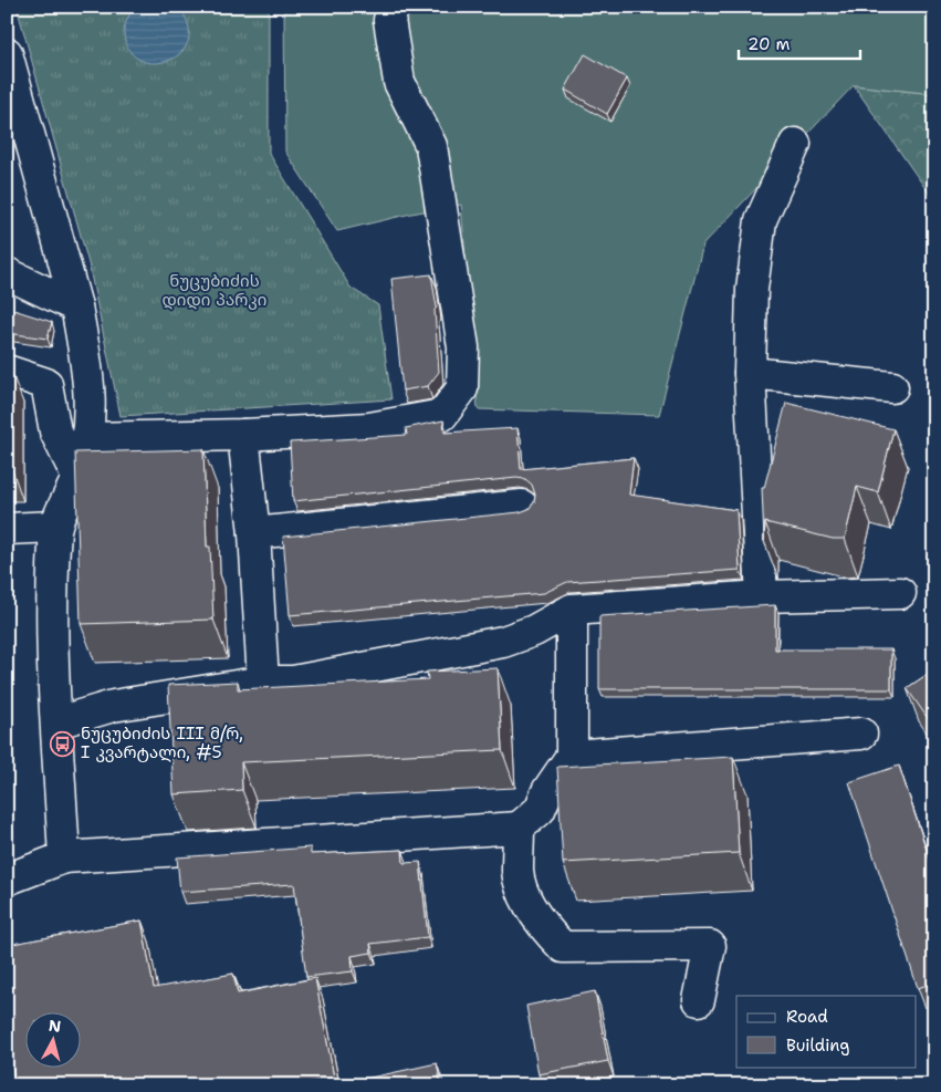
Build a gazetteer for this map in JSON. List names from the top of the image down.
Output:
{
  "parks": ["ნუცუბიძის დიდი პარკი"],
  "places": {
    "bus stop": ["ნუცუბიძის III მ/რ, I კვარტალი, #5"]
  },
  "legend": ["Road", "Building"],
  "scale_bar": "20 m",
  "north": "top"
}
